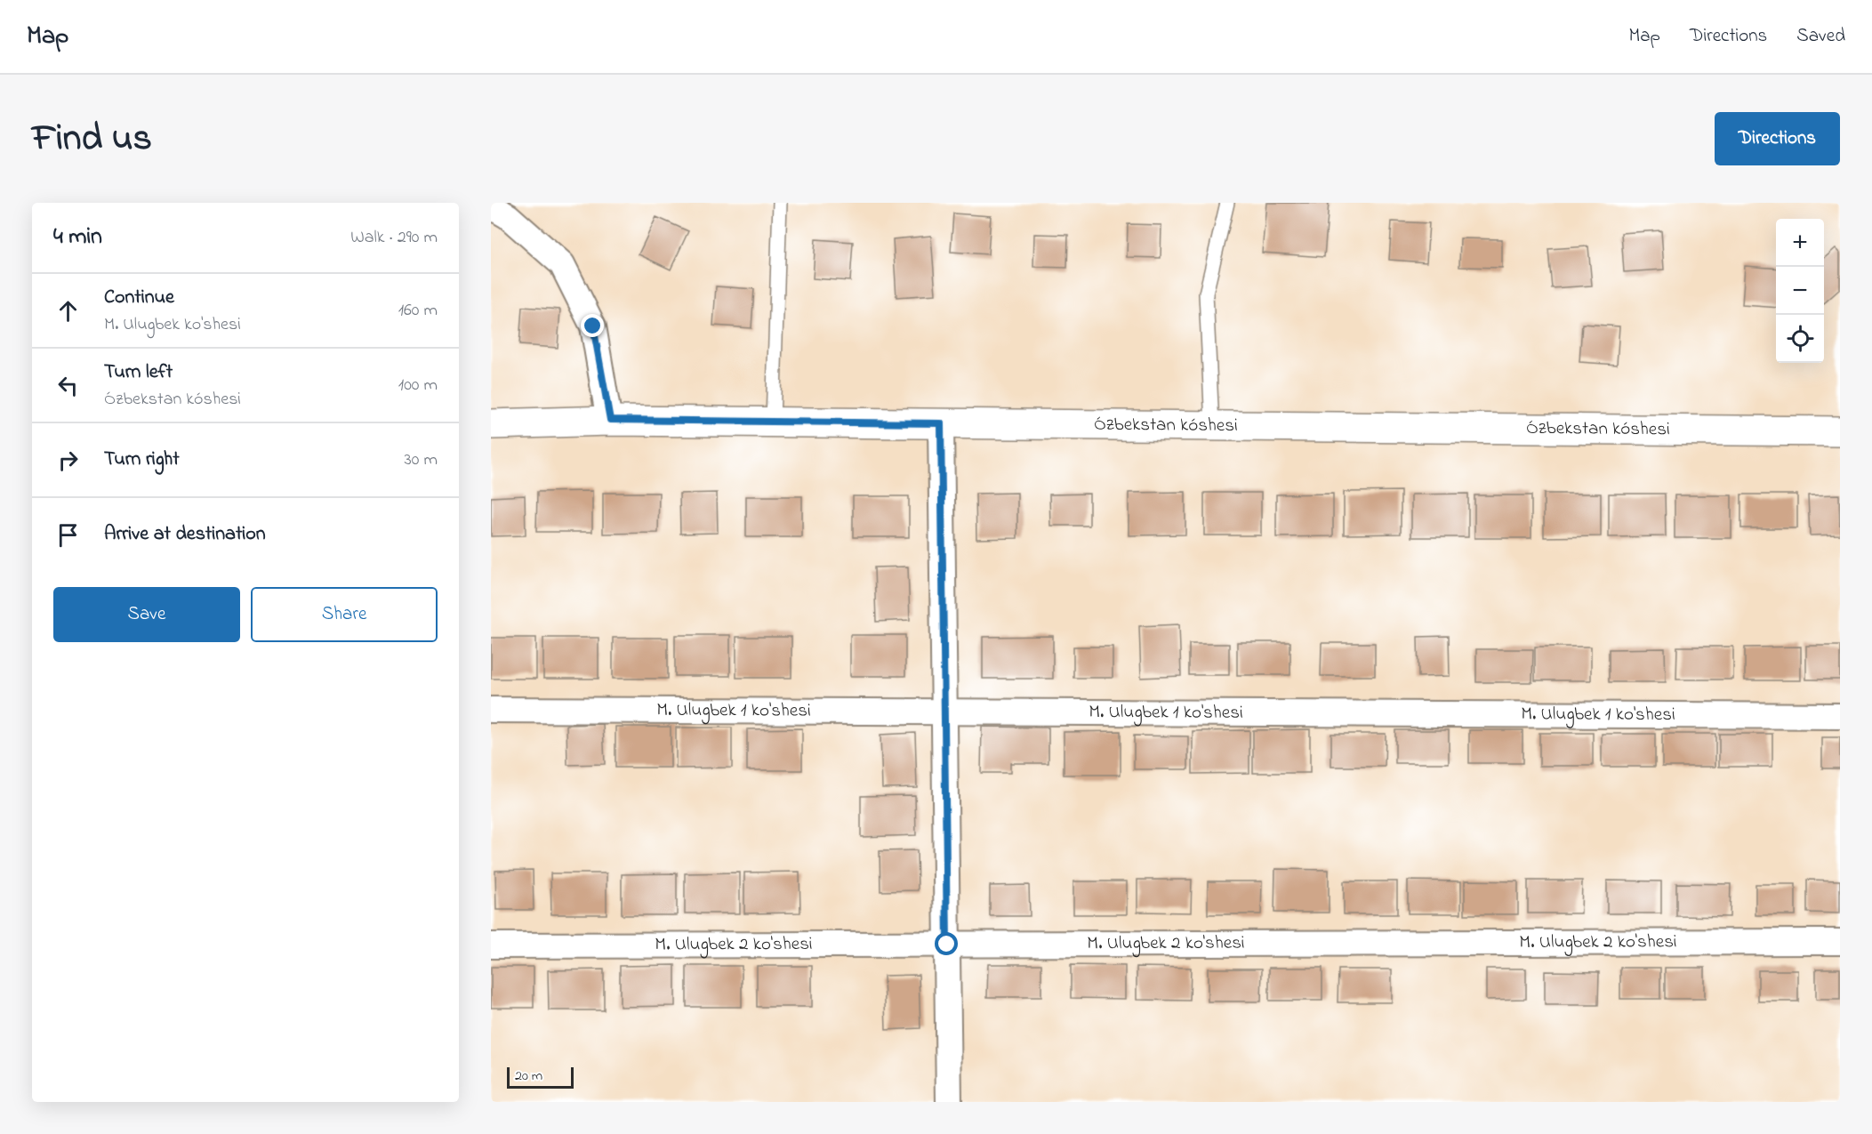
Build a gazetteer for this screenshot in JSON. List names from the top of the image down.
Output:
{
  "streets": {
    "street": ["Ózbekstan kóshesi", "M. Ulugbek 1 ko'shesi", "M. Ulugbek 2 ko'shesi"]
  },
  "scale_bar": "20 m",
  "page": {
    "header": "Map",
    "nav": ["Map", "Directions", "Saved"],
    "title": "Find us",
    "buttons": [
      "Directions",
      ["Save", "Share"]
    ],
    "heading": ["4 min", "Walk · 290 m"],
    "map_buttons": ["+", "−"],
    "list": [
      ["Continue", "M. Ulugbek ko'shesi", "160 m"],
      ["Turn left", "Ózbekstan kóshesi", "100 m"],
      ["Turn right", "30 m"],
      "Arrive at destination"
    ],
    "scale": "20 m"
  }
}
